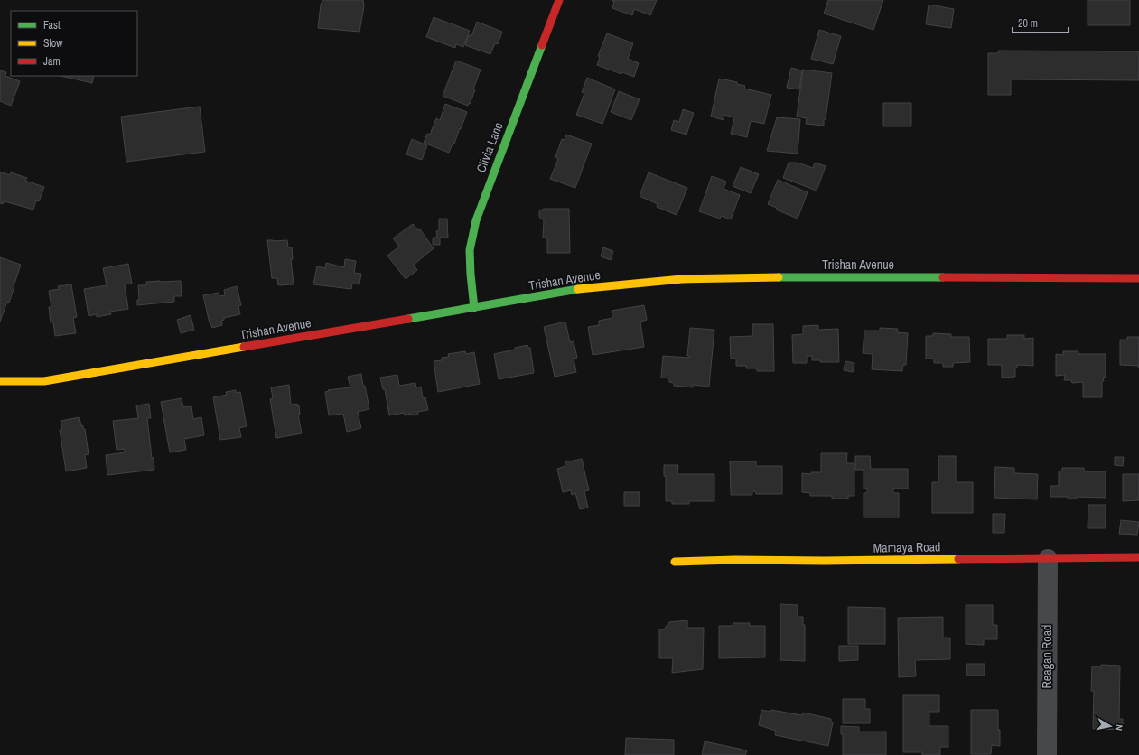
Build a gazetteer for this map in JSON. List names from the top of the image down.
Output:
{
  "streets": {
    "street": [
      "Clivia Lane",
      "Trishan Avenue",
      "Mamaya Road",
      "Reagan Road"
    ]
  },
  "crossings": [
    ["Clivia Lane", "Trishan Avenue"],
    ["Mamaya Road", "Reagan Road"]
  ],
  "legend": ["Fast", "Slow", "Jam"],
  "scale_bar": "20 m",
  "north": "right"
}
